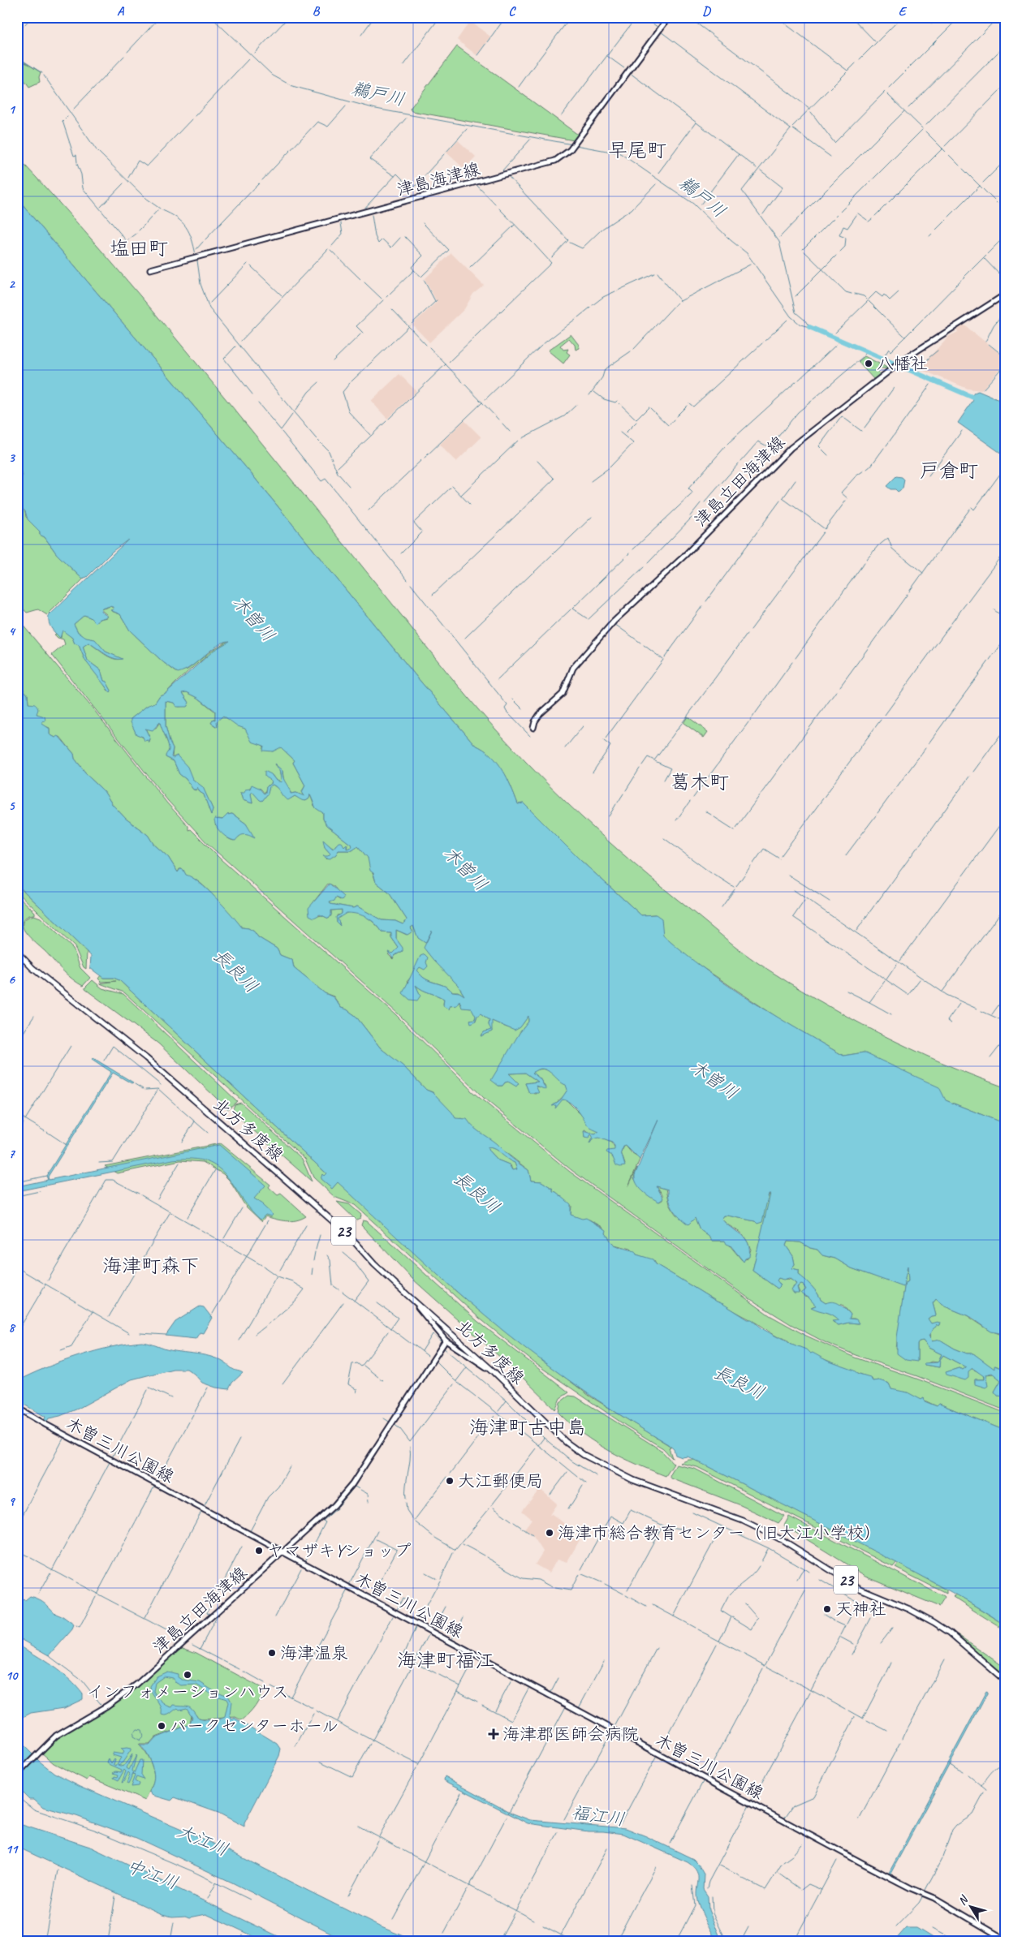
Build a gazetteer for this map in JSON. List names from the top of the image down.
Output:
{
  "streets": {
    "main road": [
      "津島海津線",
      "津島立田海津線",
      "北方多度線",
      "23",
      "木曽三川公園線"
    ]
  },
  "crossings": [
    ["津島立田海津線", "木曽三川公園線"]
  ],
  "districts": [
    "早尾町",
    "塩田町",
    "戸倉町",
    "葛木町",
    "海津町森下",
    "海津町古中島",
    "海津町福江"
  ],
  "water": [
    "鵜戸川",
    "木曽川",
    "長良川",
    "福江川",
    "大江川",
    "中江川"
  ],
  "places": {
    "other": [
      "八幡社",
      "大江郵便局",
      "海津市総合教育センター（旧大江小学校）",
      "ヤマザキYショップ",
      "天神社",
      "海津温泉",
      "インフォメーションハウス",
      "パークセンターホール"
    ],
    "health": ["海津郡医師会病院"]
  },
  "north": "top left",
  "grid": {
    "columns": [
      "A",
      "B",
      "C",
      "D",
      "E"
    ],
    "rows": [
      "1",
      "2",
      "3",
      "4",
      "5",
      "6",
      "7",
      "8",
      "9",
      "10",
      "11"
    ]
  }
}
